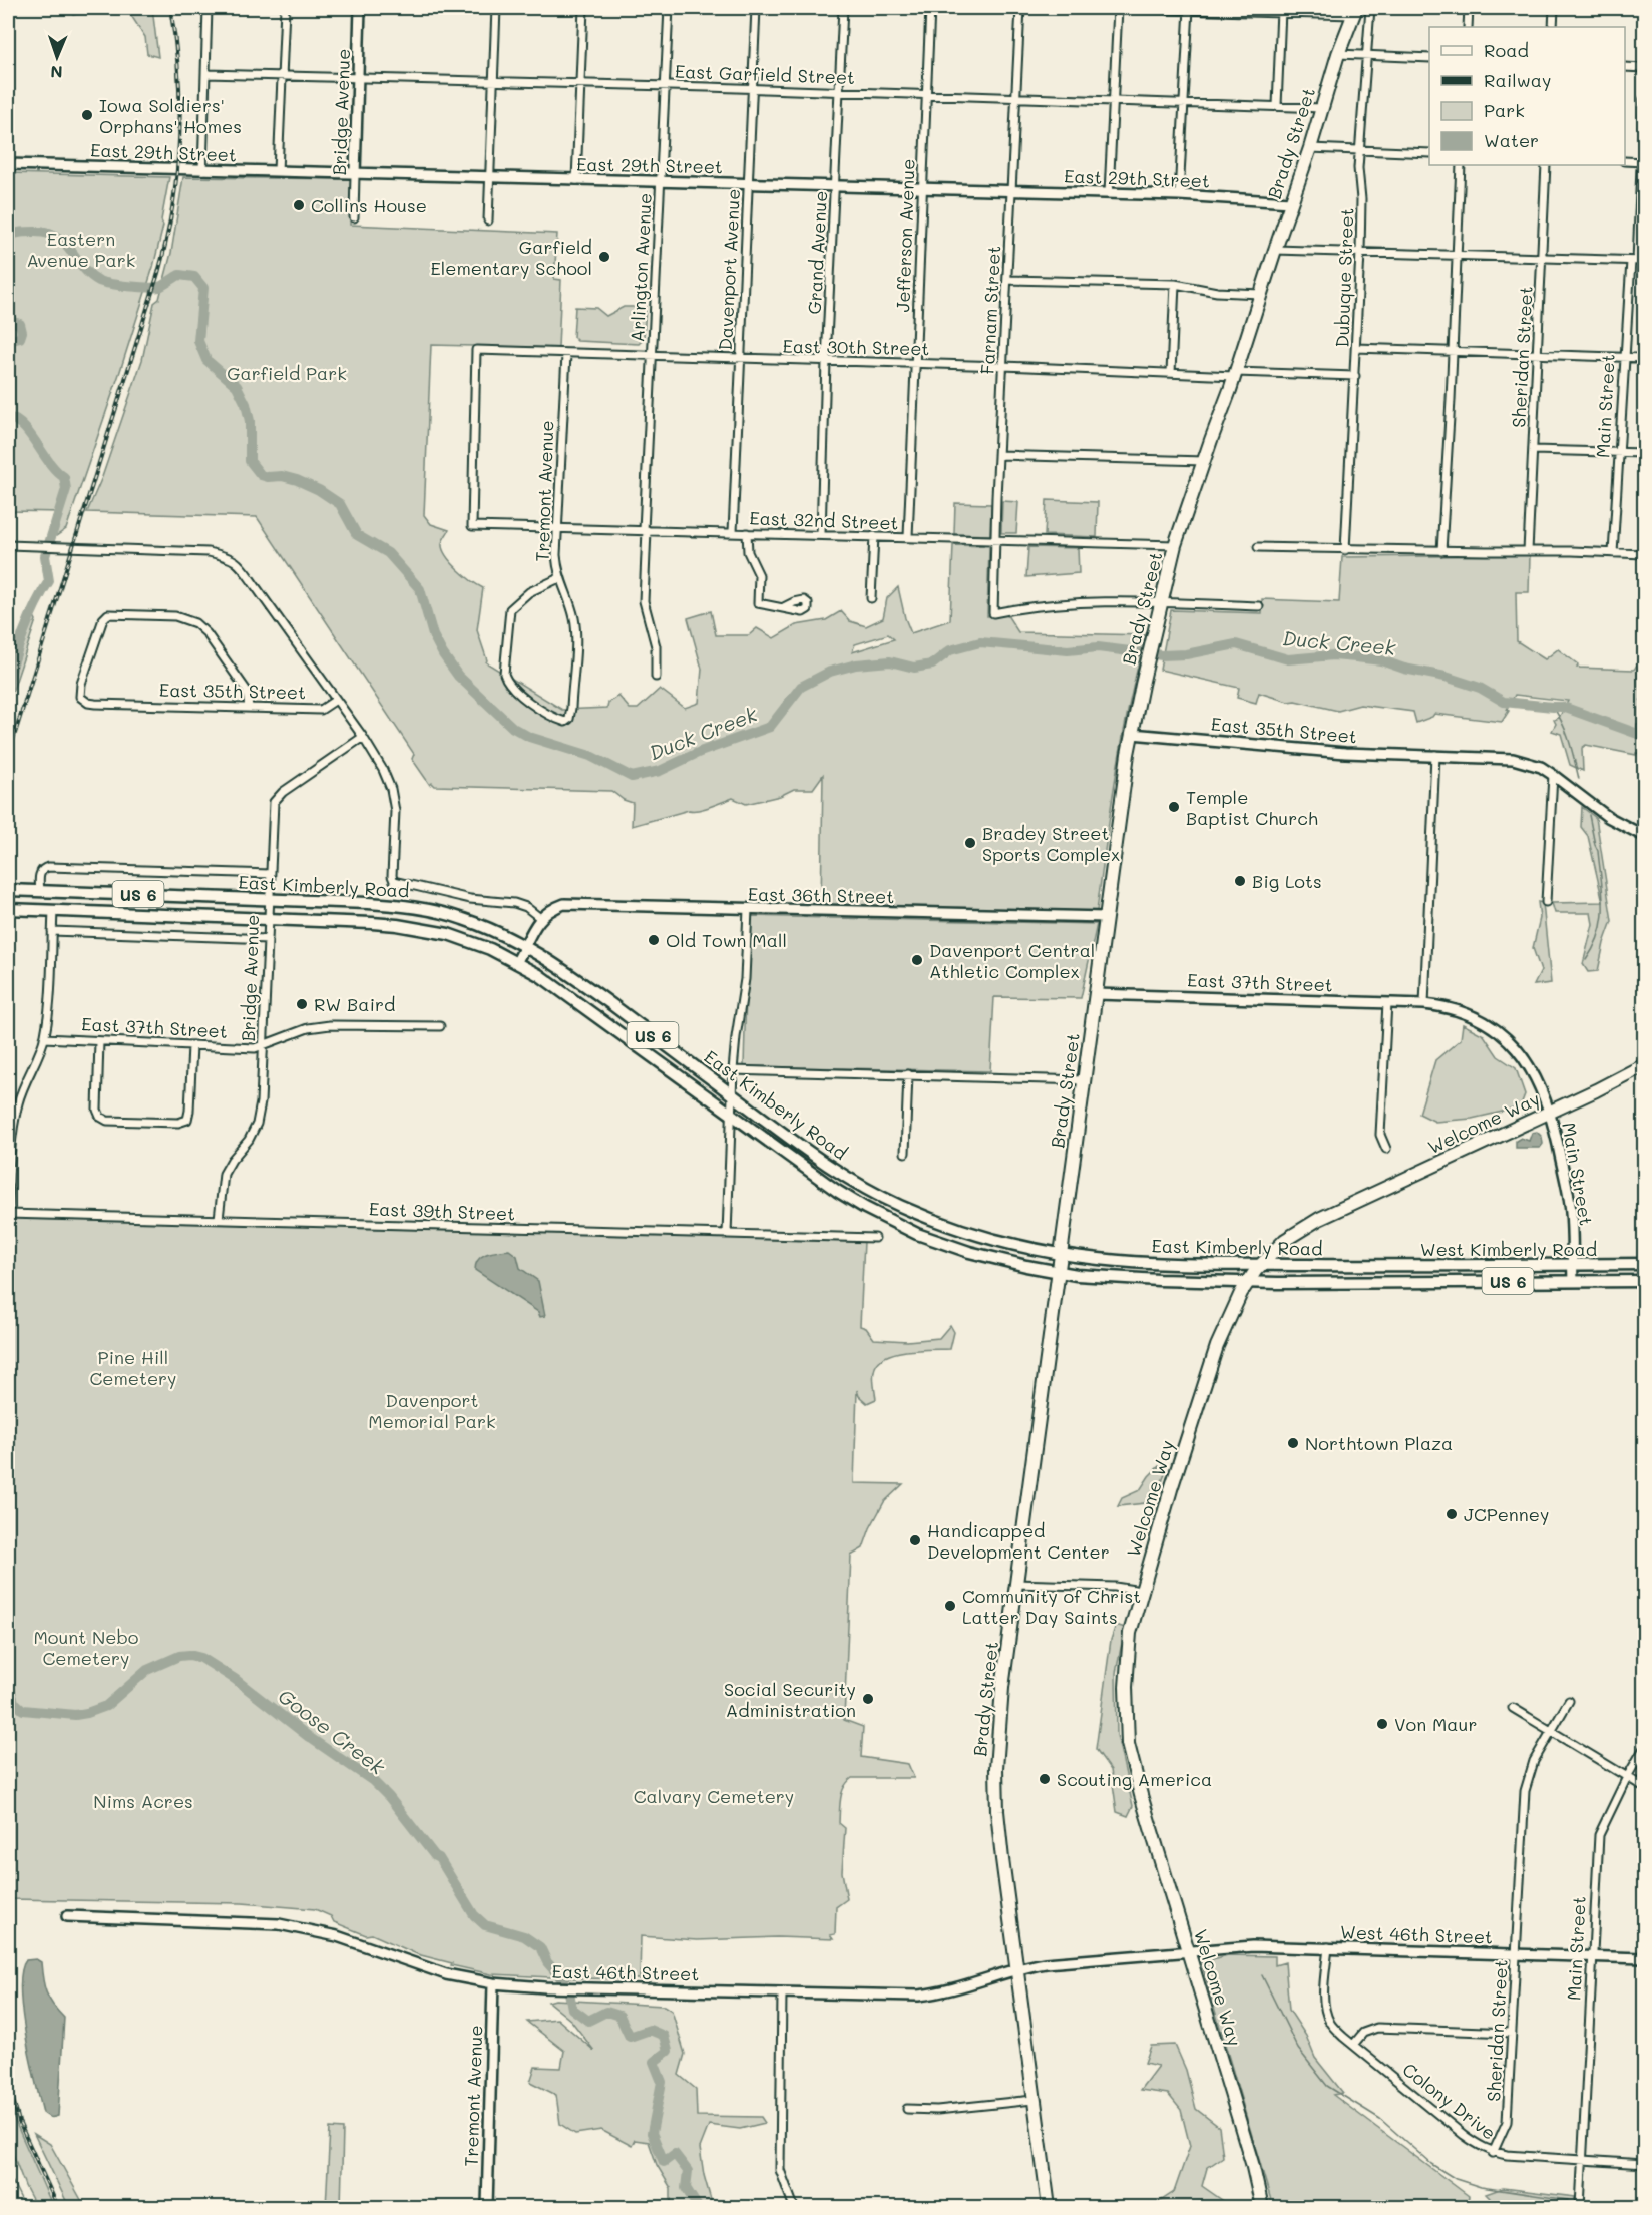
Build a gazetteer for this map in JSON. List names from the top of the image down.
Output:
{
  "streets": {
    "highway": ["Brady Street", "Welcome Way"],
    "main road": ["East Kimberly Road", "US 6", "West Kimberly Road"],
    "street": [
      "East Garfield Street",
      "Bridge Avenue",
      "East 29th Street",
      "Jefferson Avenue",
      "Grand Avenue",
      "Arlington Avenue",
      "Davenport Avenue",
      "Dubuque Street",
      "Farnam Street",
      "East 30th Street",
      "Sheridan Street",
      "Main Street",
      "Tremont Avenue",
      "East 32nd Street",
      "East 35th Street",
      "East 36th Street",
      "East 37th Street",
      "East 39th Street",
      "West 46th Street",
      "East 46th Street",
      "Colony Drive"
    ]
  },
  "crossings": [
    ["East Garfield Street", "Bridge Avenue"],
    ["East Garfield Street", "Brady Street"],
    ["East Garfield Street", "Jefferson Avenue"],
    ["East Garfield Street", "Grand Avenue"],
    ["East Garfield Street", "Arlington Avenue"],
    ["East Garfield Street", "Davenport Avenue"],
    ["East Garfield Street", "Farnam Street"],
    ["Bridge Avenue", "East 29th Street"],
    ["Bridge Avenue", "East Kimberly Road"],
    ["Bridge Avenue", "East 37th Street"],
    ["Bridge Avenue", "East 39th Street"],
    ["Brady Street", "East 29th Street"],
    ["Brady Street", "Farnam Street"],
    ["Brady Street", "East 30th Street"],
    ["Brady Street", "East 32nd Street"],
    ["Brady Street", "East 35th Street"],
    ["Brady Street", "East Kimberly Road"],
    ["Brady Street", "East 36th Street"],
    ["Brady Street", "East 37th Street"],
    ["Brady Street", "East 46th Street"],
    ["East 29th Street", "Jefferson Avenue"],
    ["East 29th Street", "Grand Avenue"],
    ["East 29th Street", "Arlington Avenue"],
    ["East 29th Street", "Davenport Avenue"],
    ["East 29th Street", "Farnam Street"],
    ["Jefferson Avenue", "East 30th Street"],
    ["Jefferson Avenue", "East 32nd Street"],
    ["Grand Avenue", "East 30th Street"],
    ["Grand Avenue", "East 32nd Street"],
    ["Arlington Avenue", "East 30th Street"],
    ["Arlington Avenue", "East 32nd Street"],
    ["Davenport Avenue", "East 30th Street"],
    ["Davenport Avenue", "East 32nd Street"],
    ["Dubuque Street", "East 30th Street"],
    ["Farnam Street", "East 30th Street"],
    ["Farnam Street", "East 32nd Street"],
    ["East 30th Street", "Tremont Avenue"],
    ["East 30th Street", "East 32nd Street"],
    ["Sheridan Street", "West 46th Street"],
    ["Sheridan Street", "Colony Drive"],
    ["Main Street", "East 37th Street"],
    ["Main Street", "Welcome Way"],
    ["Main Street", "West Kimberly Road"],
    ["Main Street", "West 46th Street"],
    ["Main Street", "Colony Drive"],
    ["Tremont Avenue", "East 32nd Street"],
    ["Tremont Avenue", "East 46th Street"],
    ["East Kimberly Road", "Welcome Way"],
    ["East Kimberly Road", "West Kimberly Road"],
    ["Welcome Way", "West 46th Street"],
    ["Welcome Way", "East 46th Street"],
    ["West 46th Street", "East 46th Street"],
    ["West 46th Street", "Colony Drive"]
  ],
  "water": ["Duck Creek", "Goose Creek"],
  "parks": [
    "Eastern Avenue Park",
    "Garfield Park",
    "Pine Hill Cemetery",
    "Davenport Memorial Park",
    "Mount Nebo Cemetery",
    "Calvary Cemetery",
    "Nims Acres"
  ],
  "places": [
    "Iowa Soldiers' Orphans' Homes",
    "Collins House",
    "Garfield Elementary School",
    "Temple Baptist Church",
    "Bradey Street Sports Complex",
    "Big Lots",
    "Old Town Mall",
    "Davenport Central Athletic Complex",
    "RW Baird",
    "Northtown Plaza",
    "JCPenney",
    "Handicapped Development Center",
    "Community of Christ Latter Day Saints",
    "Social Security Administration",
    "Von Maur",
    "Scouting America"
  ],
  "legend": [
    "Road",
    "Railway",
    "Park",
    "Water"
  ],
  "north": "bottom"
}
